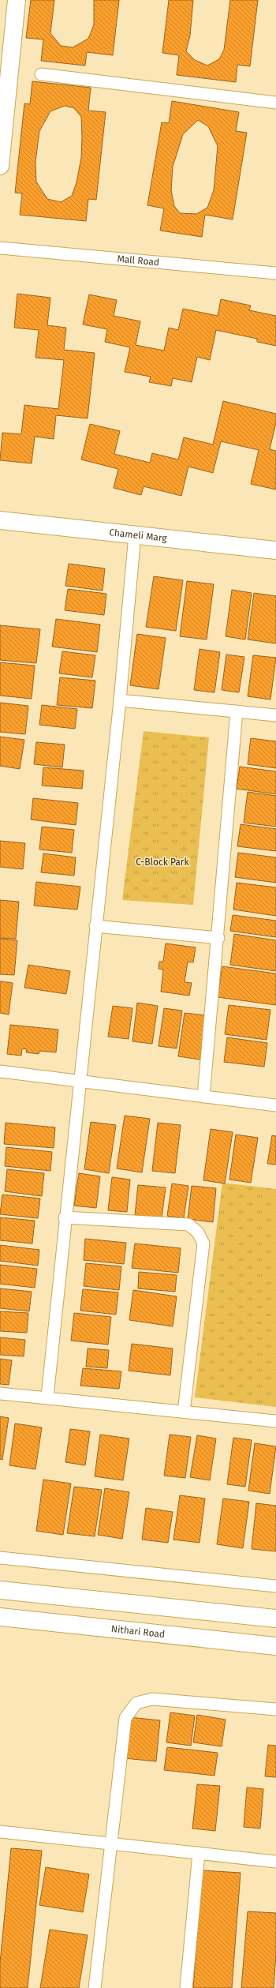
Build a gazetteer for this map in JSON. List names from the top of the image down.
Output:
{
  "streets": {
    "street": ["Mall Road", "Chameli Marg", "Nithari Road"]
  },
  "parks": ["C-Block Park"]
}
